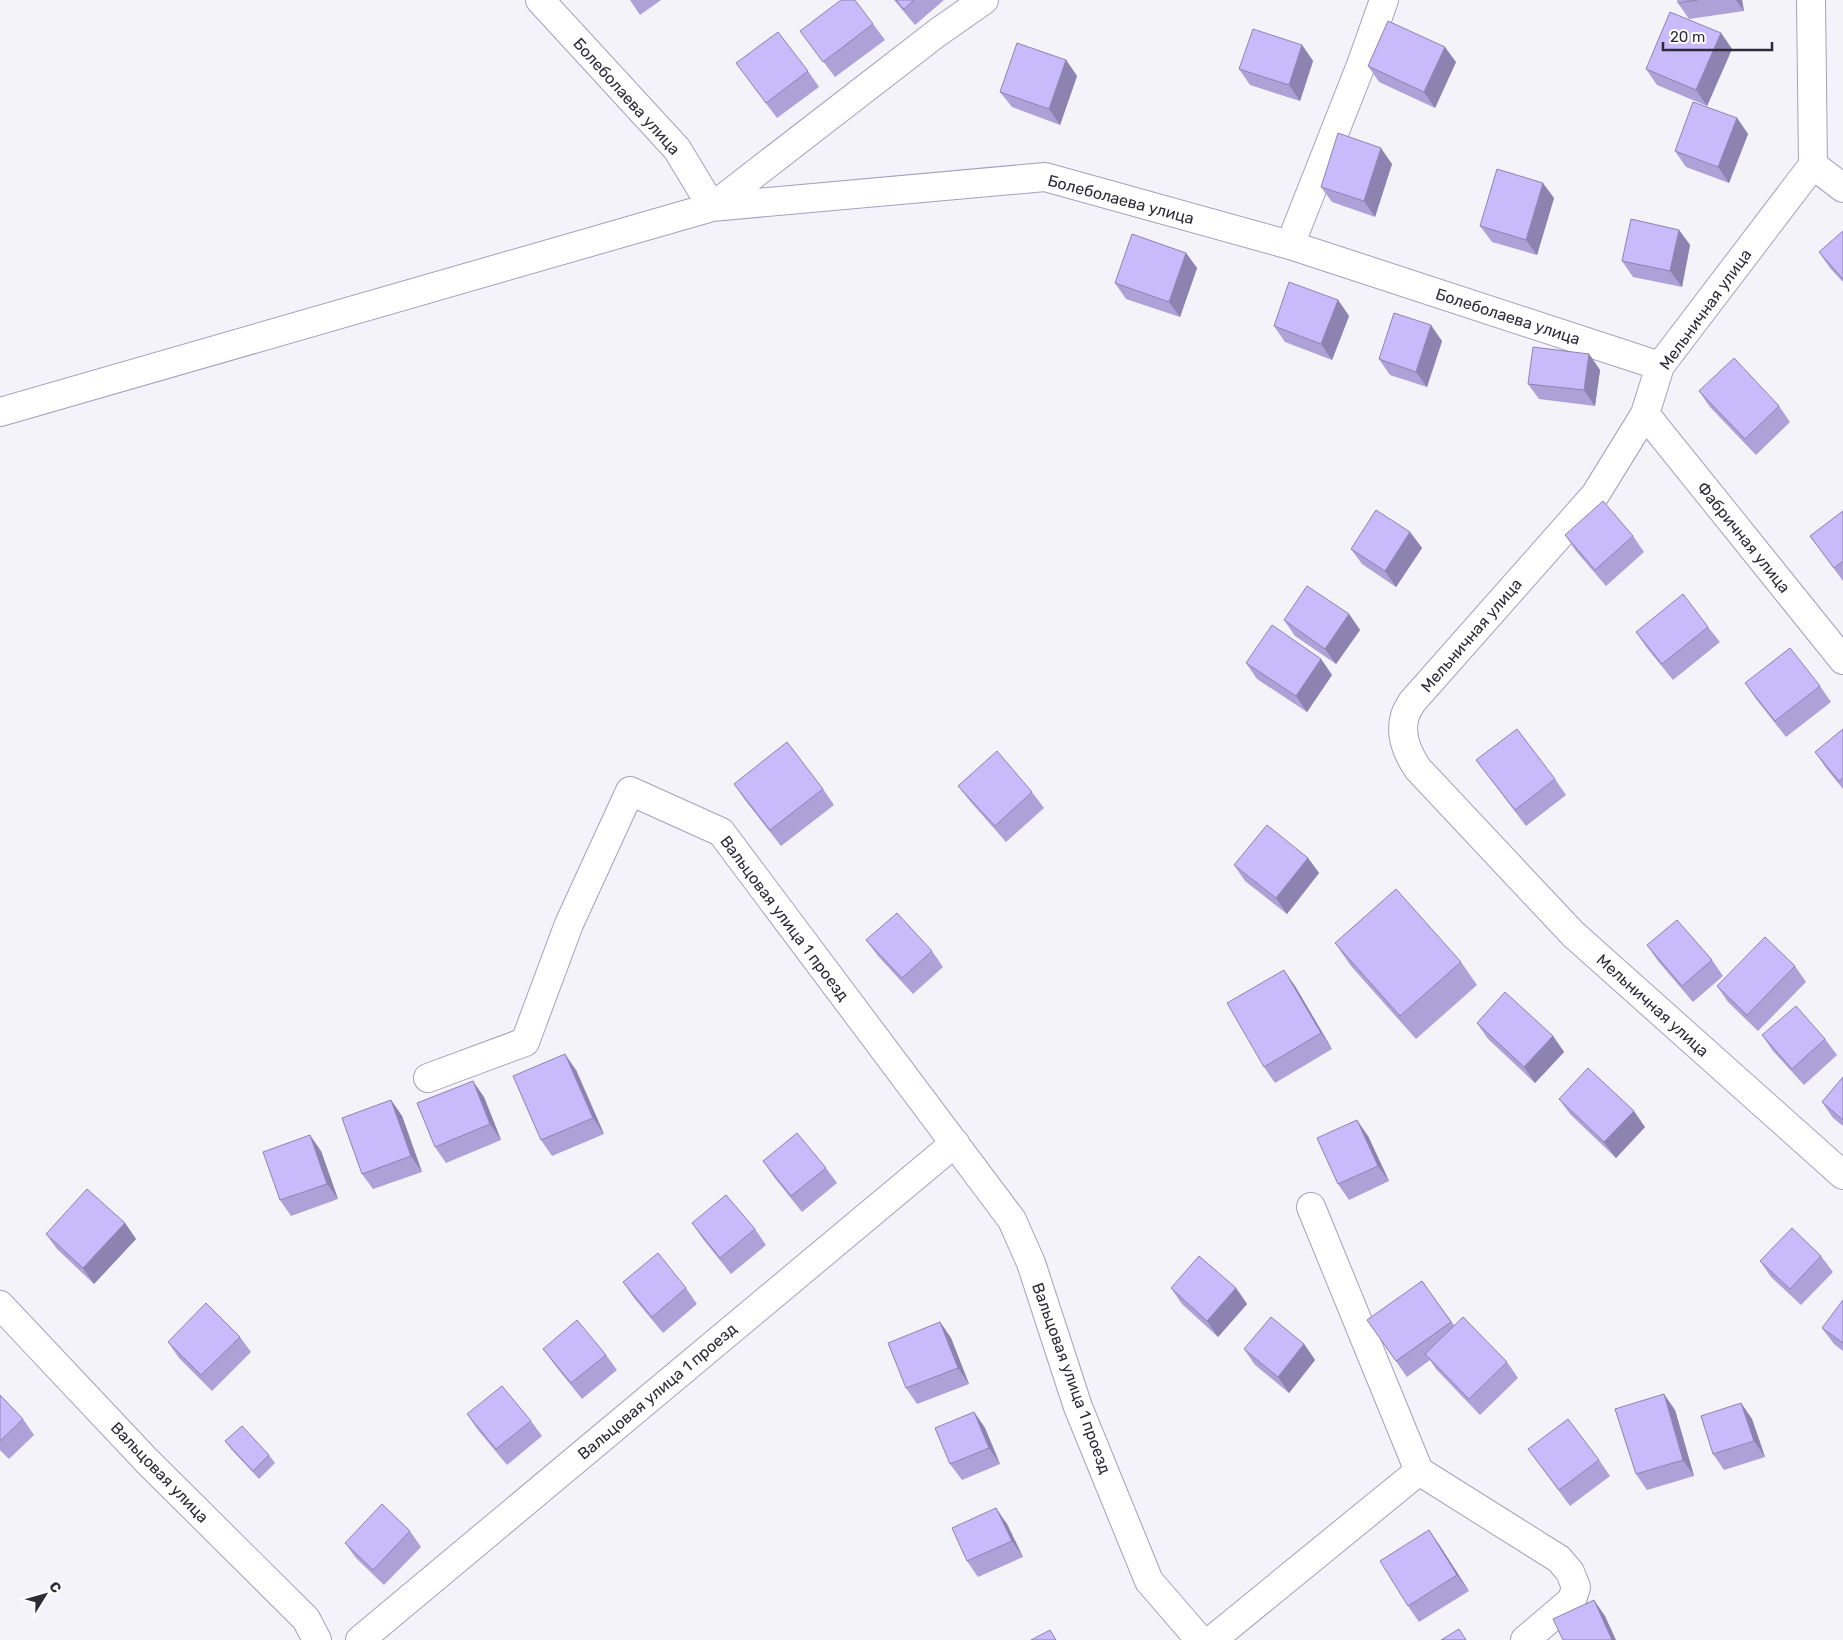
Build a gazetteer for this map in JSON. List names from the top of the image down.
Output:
{
  "streets": {
    "street": [
      "Болеболаева улица",
      "Мельничная улица",
      "Фабричная улица",
      "Вальцовая улица 1 проезд",
      "Вальцовая улица"
    ]
  },
  "crossings": [
    ["Болеболаева улица", "Мельничная улица"],
    ["Мельничная улица", "Фабричная улица"]
  ],
  "scale_bar": "20 m",
  "north": "top right"
}
